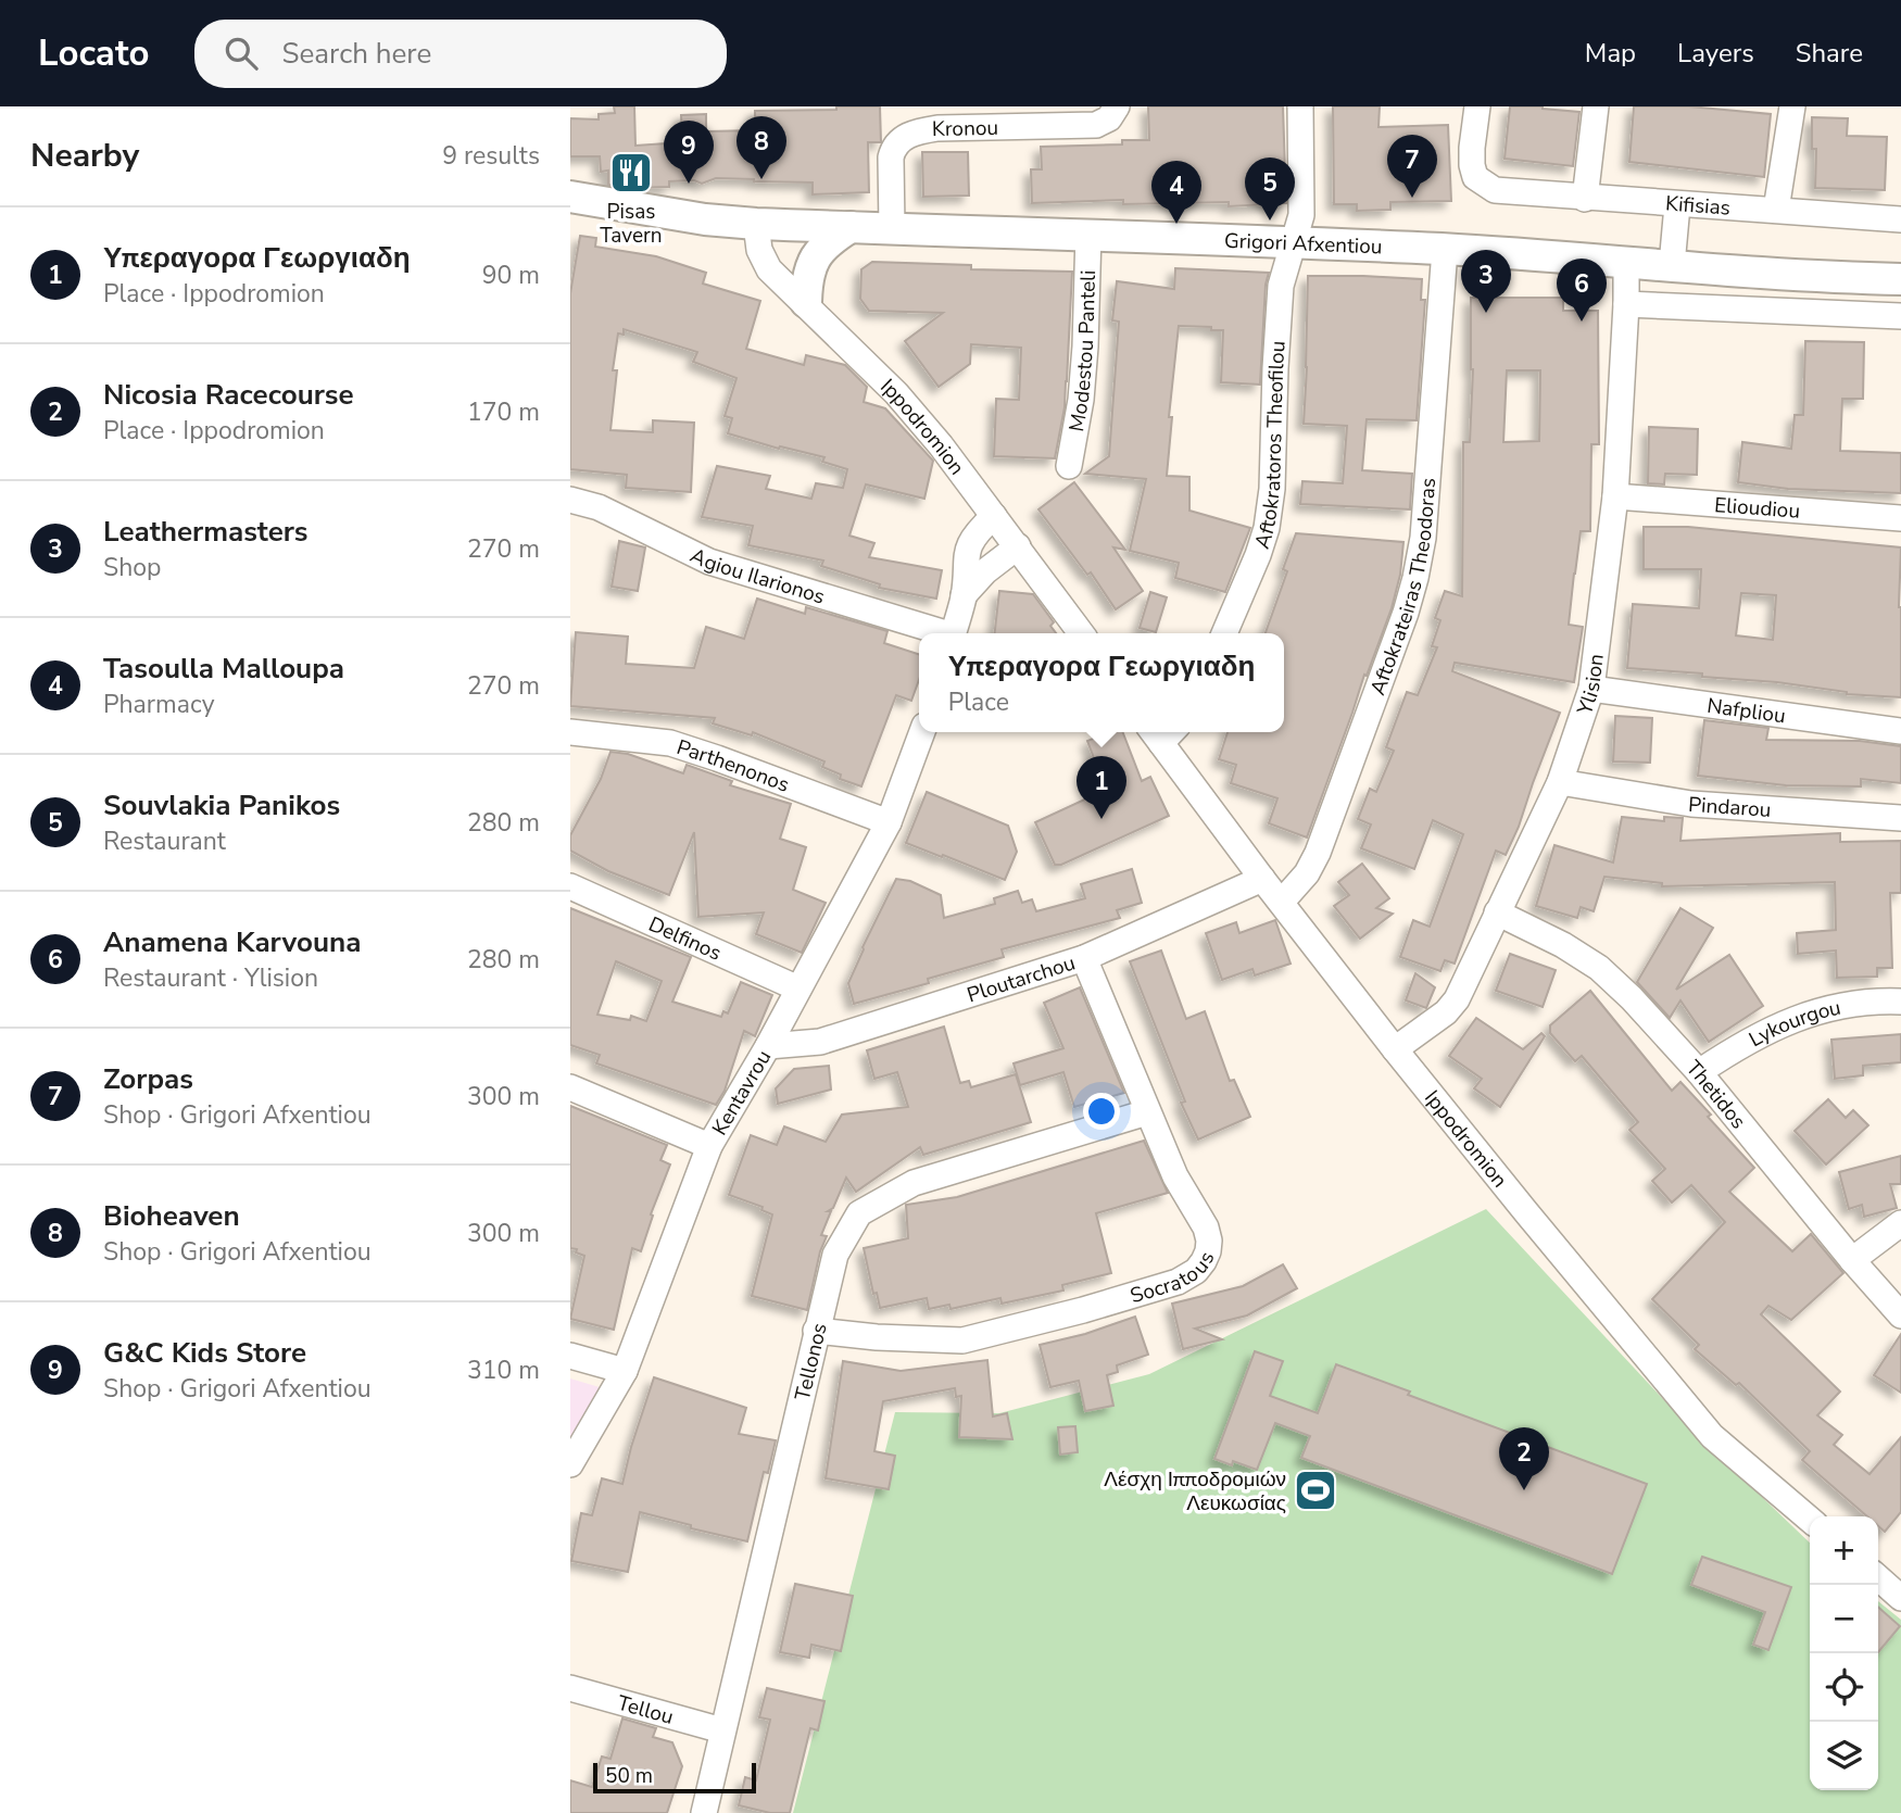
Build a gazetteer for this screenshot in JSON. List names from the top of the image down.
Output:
{
  "streets": {
    "main road": ["Grigori Afxentiou"],
    "street": [
      "Kronou",
      "Kifisias",
      "Modestou Panteli",
      "Ippodromion",
      "Aftokratoros Theofilou",
      "Elioudiou",
      "Agiou Ilarionos",
      "Aftokrateiras Theodoras",
      "Ylision",
      "Nafpliou",
      "Parthenonos",
      "Pindarou",
      "Delfinos",
      "Ploutarchou",
      "Lykourgou",
      "Kentavrou",
      "Thetidos",
      "Socratous",
      "Tellonos",
      "Tellou"
    ]
  },
  "crossings": [
    ["Kronou", "Grigori Afxentiou"],
    ["Grigori Afxentiou", "Modestou Panteli"],
    ["Grigori Afxentiou", "Ippodromion"],
    ["Grigori Afxentiou", "Aftokratoros Theofilou"],
    ["Grigori Afxentiou", "Aftokrateiras Theodoras"],
    ["Grigori Afxentiou", "Ylision"],
    ["Ippodromion", "Aftokrateiras Theodoras"],
    ["Ippodromion", "Ylision"],
    ["Ippodromion", "Ploutarchou"],
    ["Elioudiou", "Ylision"],
    ["Ylision", "Nafpliou"],
    ["Ylision", "Pindarou"],
    ["Ylision", "Thetidos"],
    ["Parthenonos", "Kentavrou"],
    ["Delfinos", "Kentavrou"],
    ["Ploutarchou", "Kentavrou"],
    ["Ploutarchou", "Socratous"],
    ["Lykourgou", "Thetidos"],
    ["Socratous", "Tellonos"],
    ["Tellonos", "Tellou"]
  ],
  "places": {
    "restaurant": ["Pisas Tavern"],
    "sports": ["Λέσχη Ιπποδρομιών Λευκωσίας"]
  },
  "scale_bar": "50 m",
  "page": {
    "header": "Locato",
    "search": "Search here",
    "nav": ["Map", "Layers", "Share"],
    "heading": ["Nearby", "9 results"],
    "pins": [
      "8",
      "9",
      "7",
      "5",
      "4",
      "3",
      "6",
      "1",
      "2"
    ],
    "list": [
      {
        "mark": "1",
        "name": "Υπεραγορα Γεωργιαδη",
        "note": "Place · Ippodromion",
        "value": "90 m"
      },
      {
        "mark": "2",
        "name": "Nicosia Racecourse",
        "note": "Place · Ippodromion",
        "value": "170 m"
      },
      {
        "mark": "3",
        "name": "Leathermasters",
        "note": "Shop",
        "value": "270 m"
      },
      {
        "mark": "4",
        "name": "Tasoulla Malloupa",
        "note": "Pharmacy",
        "value": "270 m"
      },
      {
        "mark": "5",
        "name": "Souvlakia Panikos",
        "note": "Restaurant",
        "value": "280 m"
      },
      {
        "mark": "6",
        "name": "Anamena Karvouna",
        "note": "Restaurant · Ylision",
        "value": "280 m"
      },
      {
        "mark": "7",
        "name": "Zorpas",
        "note": "Shop · Grigori Afxentiou",
        "value": "300 m"
      },
      {
        "mark": "8",
        "name": "Bioheaven",
        "note": "Shop · Grigori Afxentiou",
        "value": "300 m"
      },
      {
        "mark": "9",
        "name": "G&C Kids Store",
        "note": "Shop · Grigori Afxentiou",
        "value": "310 m"
      }
    ],
    "popup": ["Υπεραγορα Γεωργιαδη", "Place"],
    "map_buttons": ["+", "−"],
    "scale": "50 m"
  }
}
